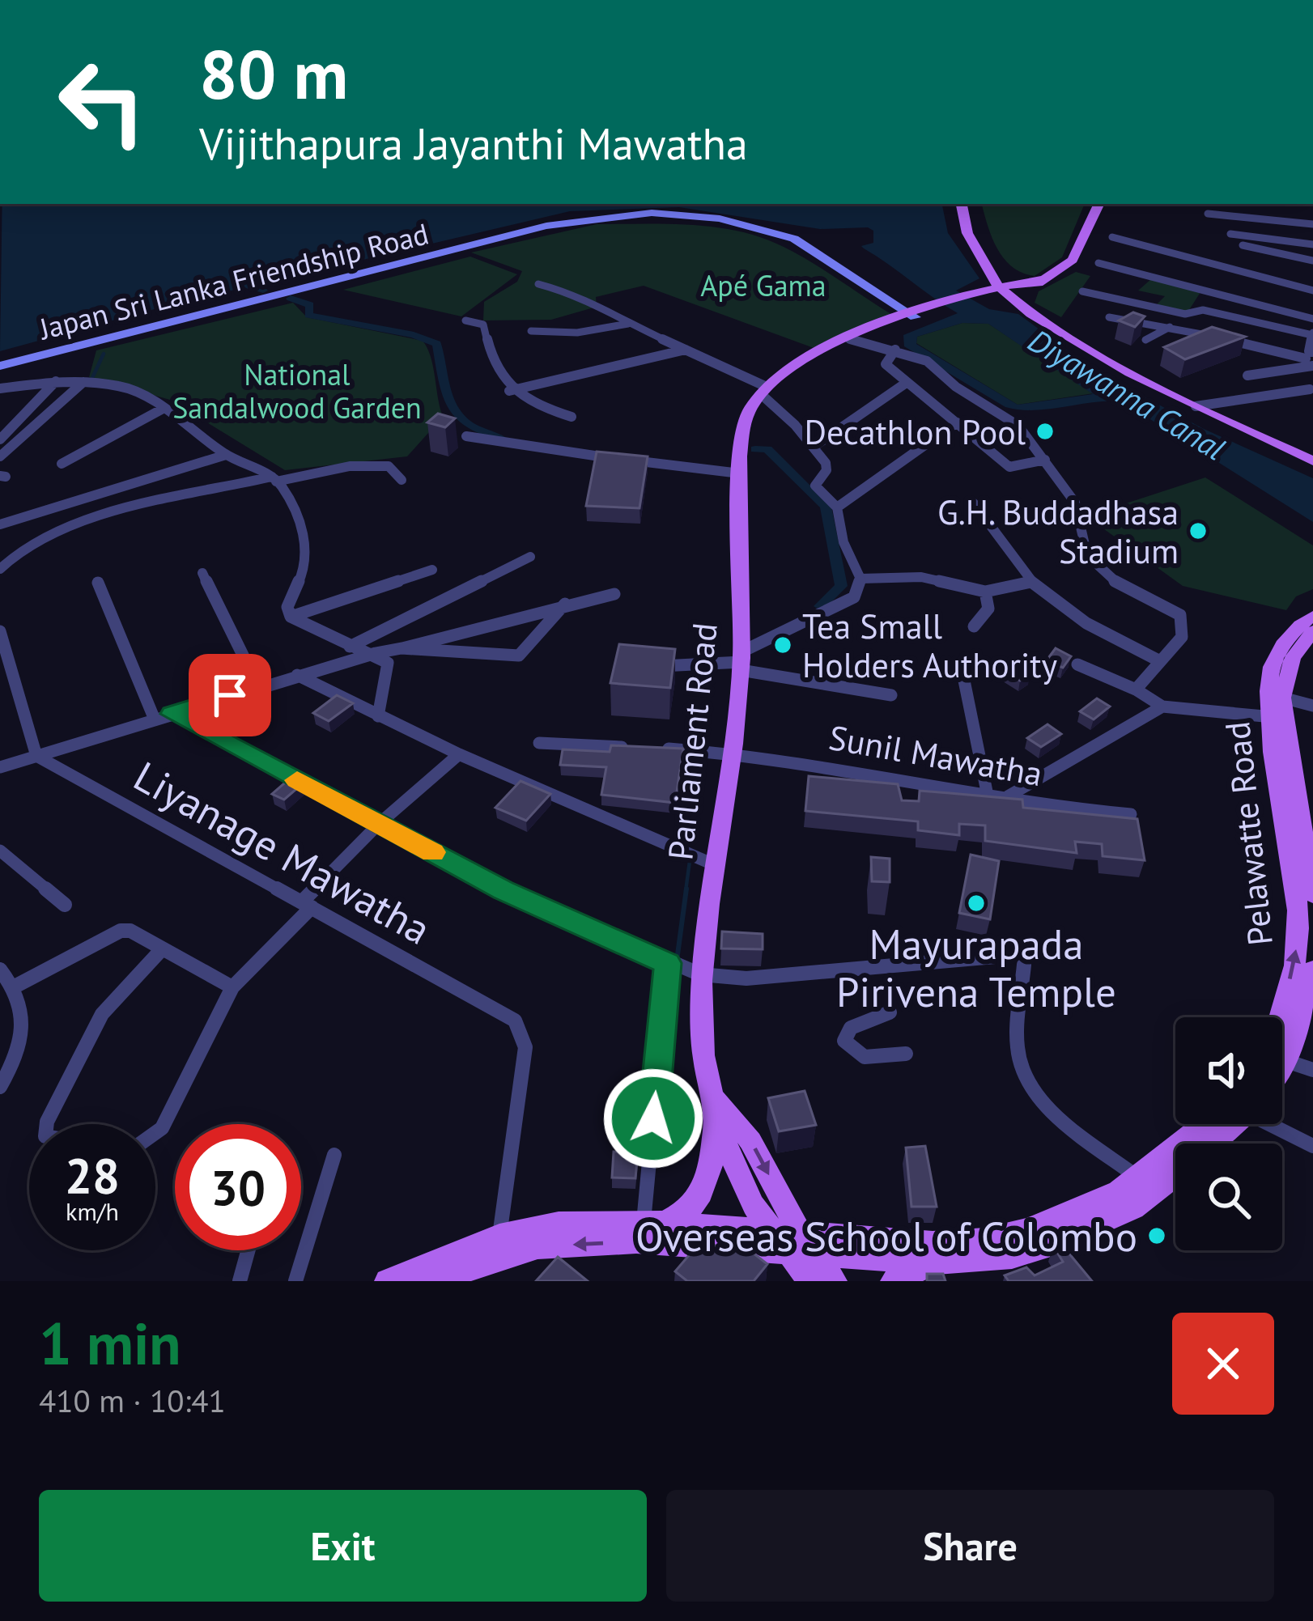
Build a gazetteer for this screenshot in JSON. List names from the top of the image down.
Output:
{
  "streets": {
    "main road": ["Japan Sri Lanka Friendship Road", "Parliament Road", "Pelawatte Road"],
    "street": ["Sunil Mawatha", "Liyanage Mawatha"]
  },
  "crossings": [
    ["Parliament Road", "Sunil Mawatha"]
  ],
  "water": ["Diyawanna Canal"],
  "parks": ["Apé Gama", "National Sandalwood Garden"],
  "places": [
    "Decathlon Pool",
    "G.H. Buddadhasa Stadium",
    "Tea Small Holders Authority",
    "Mayurapada Pirivena Temple",
    "Overseas School of Colombo"
  ],
  "page": {
    "turn": ["80 m", "Vijithapura Jayanthi Mawatha"],
    "speed": "28 km/h",
    "limit": "30",
    "heading": ["1 min", "410 m · 10:41"],
    "buttons": ["Exit", "Share"]
  }
}
